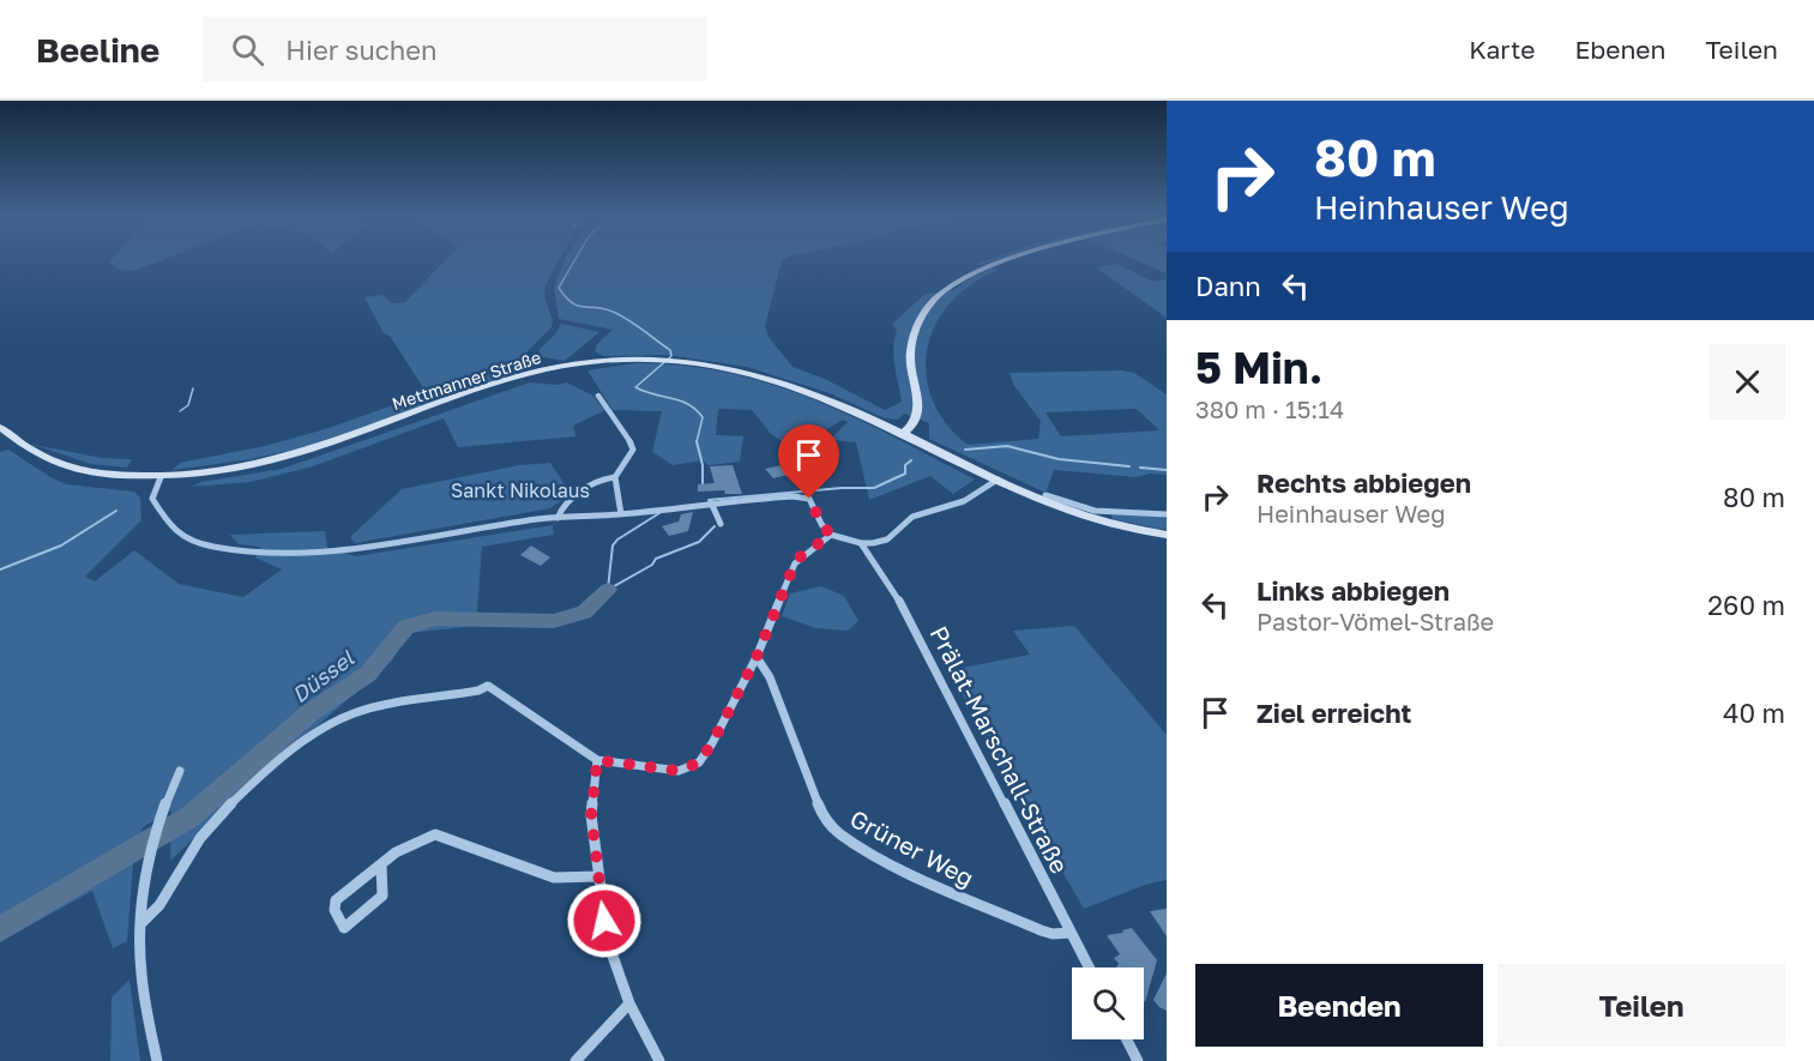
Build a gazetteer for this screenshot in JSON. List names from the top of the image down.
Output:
{
  "streets": {
    "main road": ["Mettmanner Straße"],
    "street": ["Prälat-Marschall-Straße", "Grüner Weg"]
  },
  "crossings": [
    ["Prälat-Marschall-Straße", "Grüner Weg"]
  ],
  "water": ["Düssel"],
  "parks": ["Sankt Nikolaus"],
  "page": {
    "header": "Beeline",
    "search": "Hier suchen",
    "nav": ["Karte", "Ebenen", "Teilen"],
    "turn": ["80 m", "Heinhauser Weg"],
    "then": "Dann",
    "heading": ["5 Min.", "380 m · 15:14"],
    "list": [
      {
        "name": "Rechts abbiegen",
        "note": "Heinhauser Weg",
        "value": "80 m"
      },
      {
        "name": "Links abbiegen",
        "note": "Pastor-Vömel-Straße",
        "value": "260 m"
      },
      {
        "name": "Ziel erreicht",
        "value": "40 m"
      }
    ],
    "buttons": ["Beenden", "Teilen"]
  }
}
